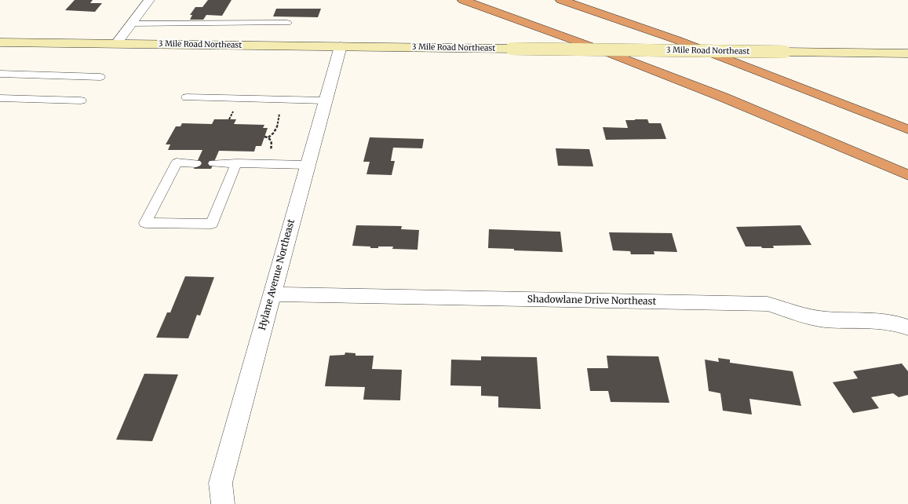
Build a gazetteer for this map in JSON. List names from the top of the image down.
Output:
{
  "streets": {
    "main road": ["3 Mile Road Northeast"],
    "street": ["Hylane Avenue Northeast", "Shadowlane Drive Northeast"]
  },
  "crossings": [
    ["3 Mile Road Northeast", "Hylane Avenue Northeast"],
    ["Hylane Avenue Northeast", "Shadowlane Drive Northeast"]
  ]
}
